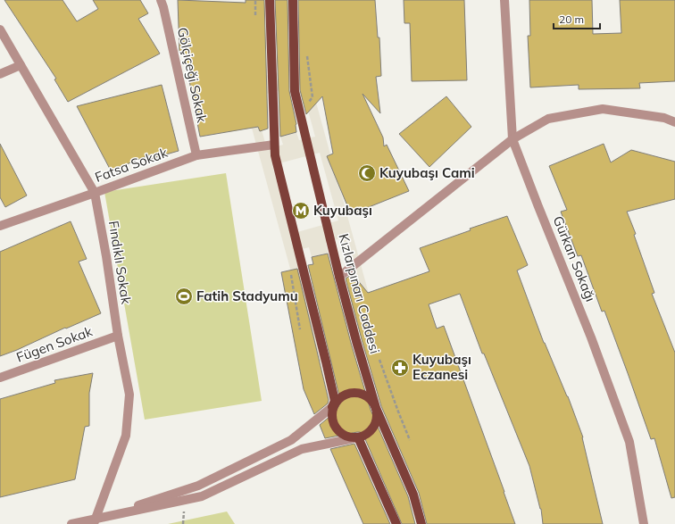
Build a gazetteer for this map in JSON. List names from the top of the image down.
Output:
{
  "streets": {
    "main road": ["Kızlarpınarı Caddesi"],
    "street": [
      "Gölçiçeği Sokak",
      "Fatsa Sokak",
      "Gürkan Sokağı",
      "Fındıklı Sokak",
      "Fügen Sokak"
    ]
  },
  "crossings": [
    ["Gölçiçeği Sokak", "Fatsa Sokak"],
    ["Fatsa Sokak", "Fındıklı Sokak"],
    ["Fındıklı Sokak", "Fügen Sokak"]
  ],
  "places": {
    "mosque": ["Kuyubaşı Cami"],
    "metro station": ["Kuyubaşı"],
    "sports": ["Fatih Stadyumu"],
    "pharmacy": ["Kuyubaşı Eczanesi"]
  },
  "scale_bar": "20 m"
}
